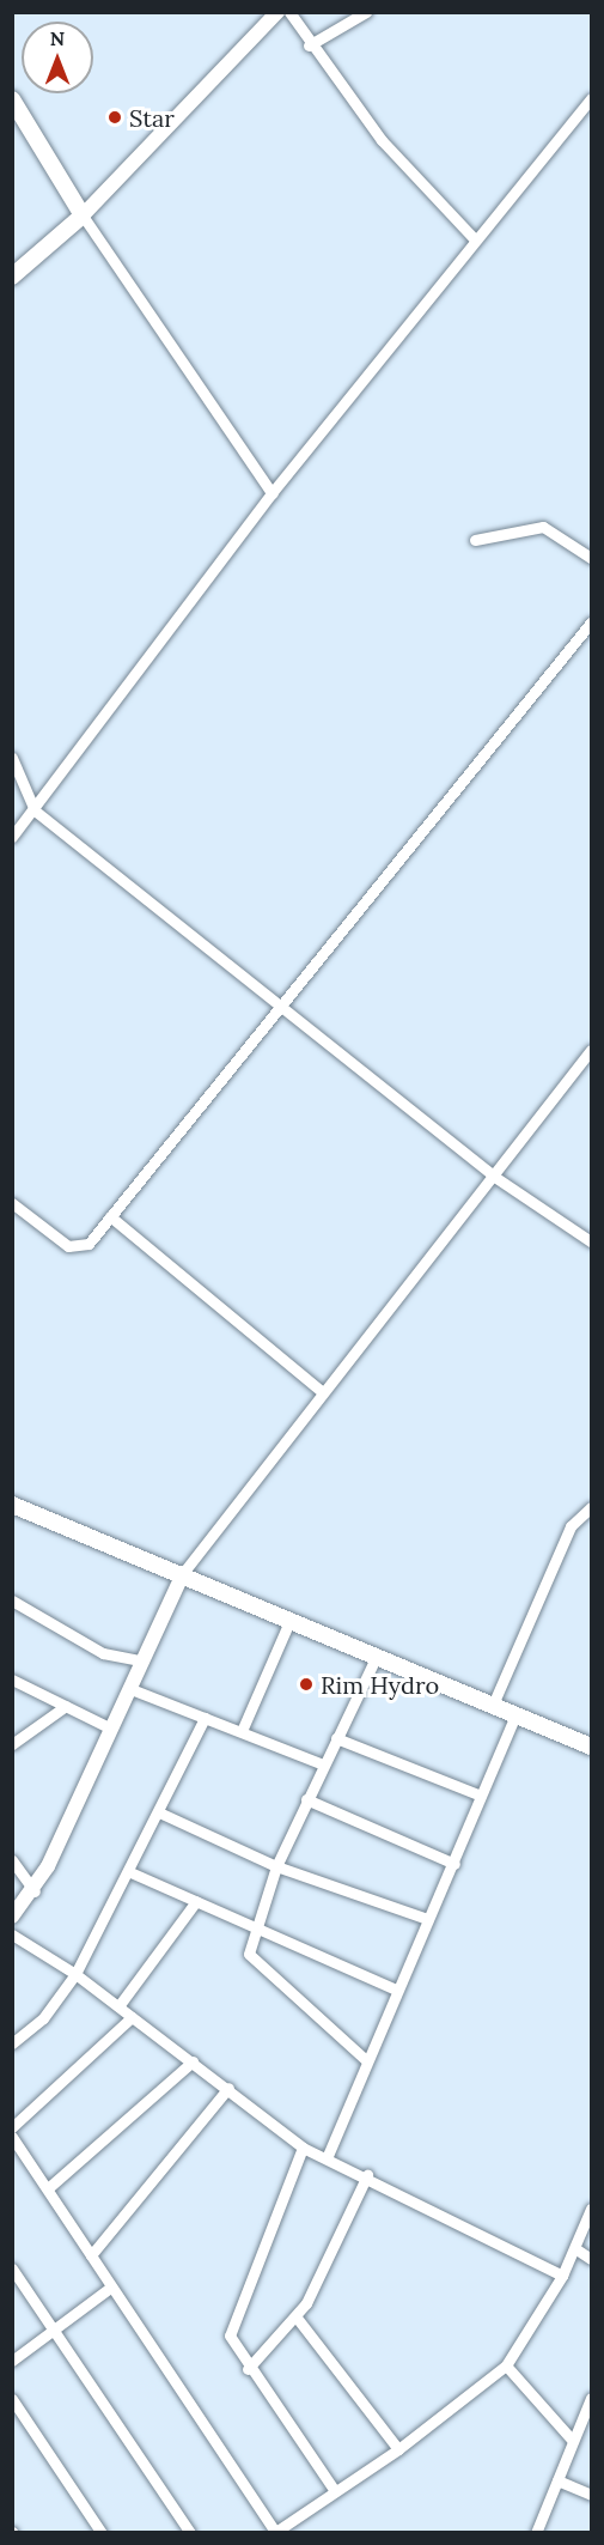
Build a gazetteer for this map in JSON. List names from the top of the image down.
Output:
{
  "places": ["Star", "Rim Hydro"],
  "north": "top"
}
